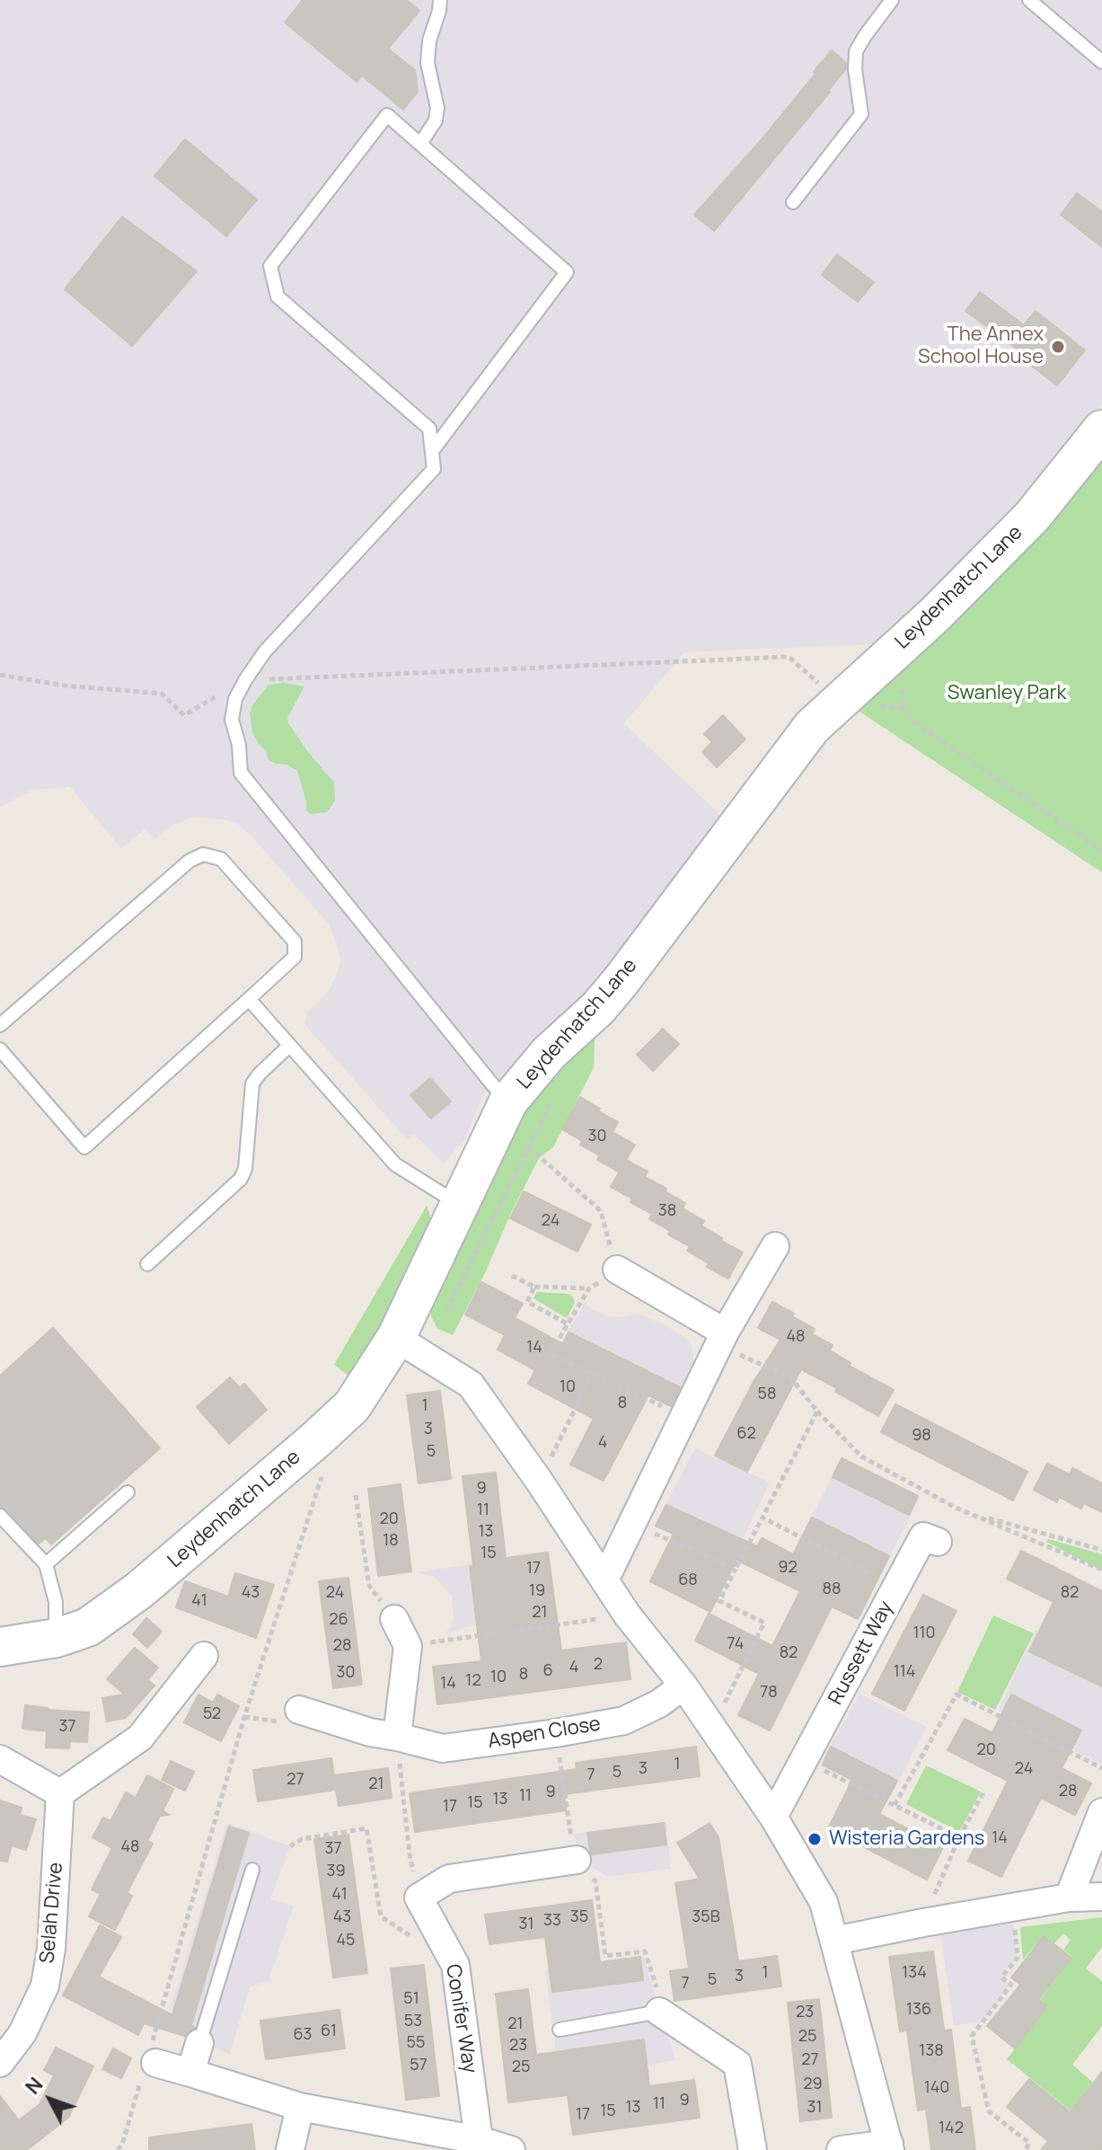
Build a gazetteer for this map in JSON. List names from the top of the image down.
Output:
{
  "streets": {
    "street": [
      "Leydenhatch Lane",
      "Russett Way",
      "Aspen Close",
      "Selah Drive",
      "Conifer Way"
    ]
  },
  "parks": ["Swanley Park"],
  "places": ["The Annex School House", "Wisteria Gardens"],
  "house_numbers": [
    "30",
    "38",
    "24",
    "48",
    "14",
    "10",
    "58",
    "8",
    "1",
    "3",
    "62",
    "98",
    "4",
    "5",
    "9",
    "11",
    "20",
    "13",
    "18",
    "15",
    "92",
    "17",
    "68",
    "88",
    "19",
    "43",
    "24",
    "82",
    "41",
    "21",
    "26",
    "110",
    "74",
    "28",
    "82",
    "2",
    "4",
    "6",
    "114",
    "30",
    "8",
    "10",
    "12",
    "14",
    "78",
    "52",
    "37",
    "20",
    "1",
    "3",
    "24",
    "5",
    "7",
    "27",
    "21",
    "28",
    "9",
    "11",
    "13",
    "15",
    "17",
    "14",
    "48",
    "37",
    "39",
    "41",
    "43",
    "35",
    "35B",
    "33",
    "31",
    "45",
    "1",
    "134",
    "3",
    "5",
    "7",
    "51",
    "136",
    "23",
    "53",
    "21",
    "61",
    "63",
    "25",
    "55",
    "23",
    "138",
    "27",
    "57",
    "25",
    "29",
    "140",
    "9",
    "11",
    "13",
    "31",
    "15",
    "17",
    "142"
  ],
  "north": "top left"
}
